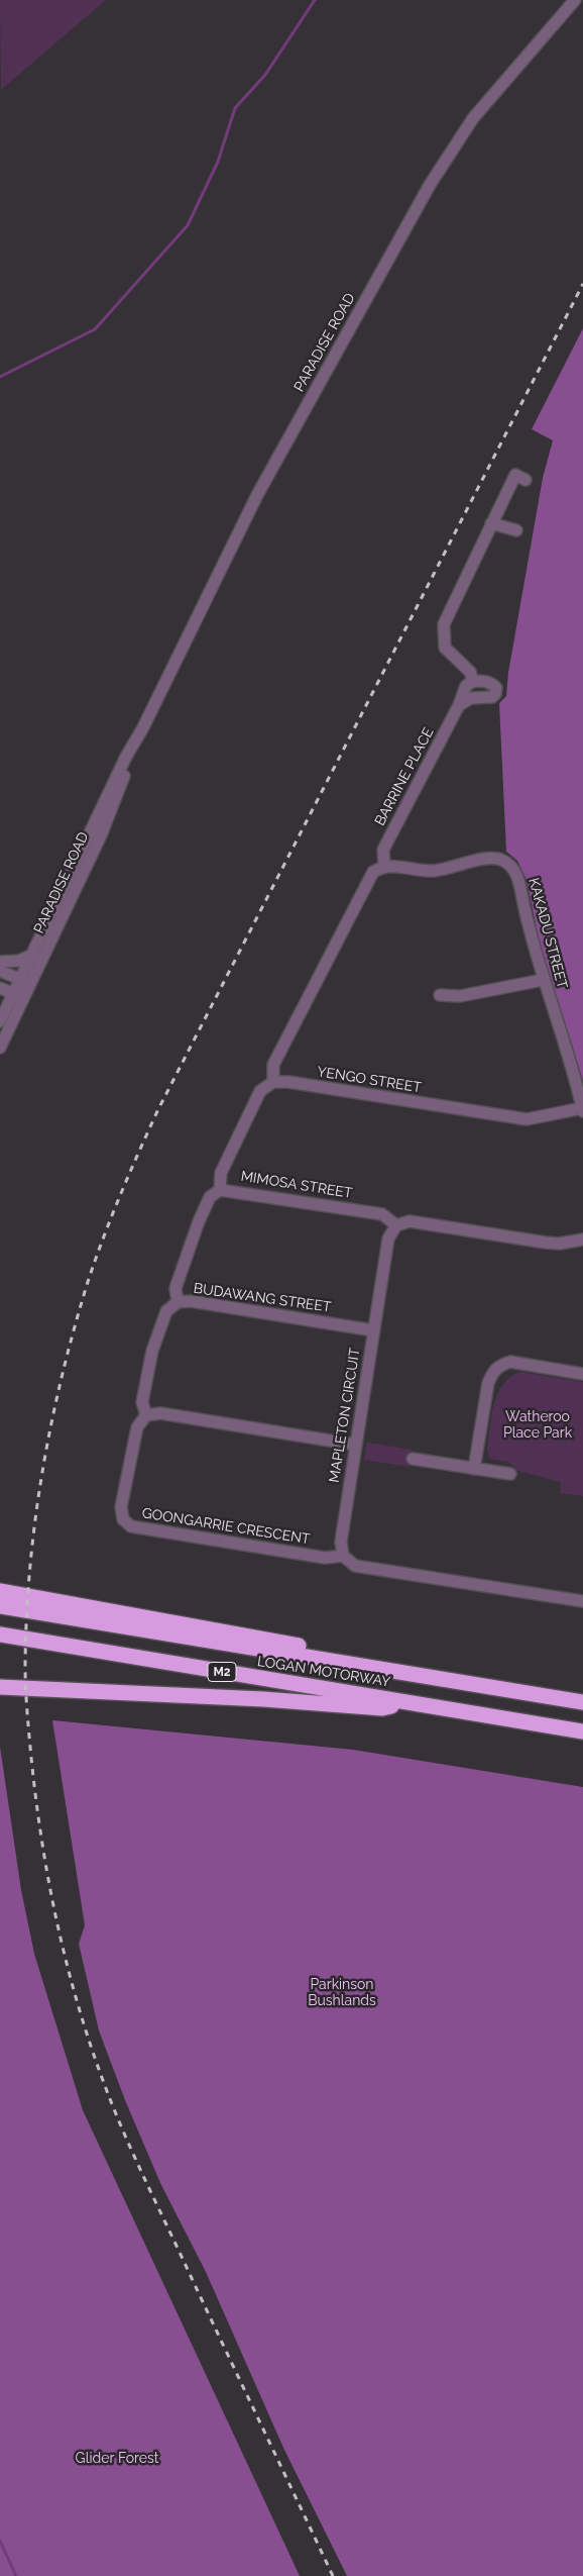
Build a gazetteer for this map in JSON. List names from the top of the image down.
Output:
{
  "streets": {
    "highway": ["M2", "LOGAN MOTORWAY"],
    "street": [
      "PARADISE ROAD",
      "BARRINE PLACE",
      "KAKADU STREET",
      "YENGO STREET",
      "MIMOSA STREET",
      "BUDAWANG STREET",
      "MAPLETON CIRCUIT",
      "GOONGARRIE CRESCENT"
    ]
  },
  "crossings": [
    ["BARRINE PLACE", "KAKADU STREET"],
    ["KAKADU STREET", "YENGO STREET"],
    ["MIMOSA STREET", "BUDAWANG STREET"],
    ["MIMOSA STREET", "MAPLETON CIRCUIT"],
    ["BUDAWANG STREET", "MAPLETON CIRCUIT"],
    ["BUDAWANG STREET", "GOONGARRIE CRESCENT"],
    ["MAPLETON CIRCUIT", "GOONGARRIE CRESCENT"]
  ],
  "parks": ["Watheroo Place Park", "Parkinson Bushlands", "Glider Forest"]
}
